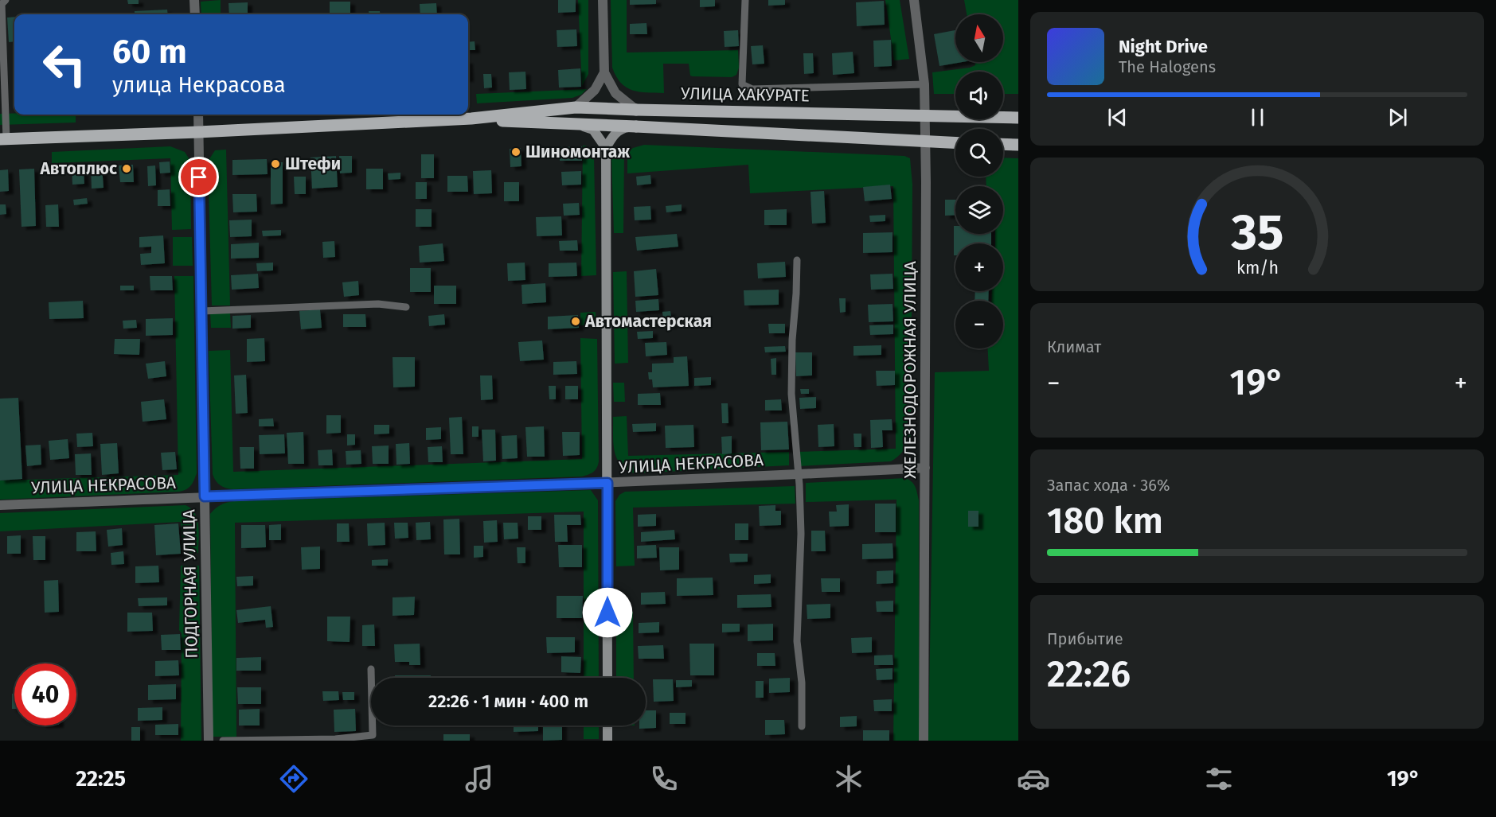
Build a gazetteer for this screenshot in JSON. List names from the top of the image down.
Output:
{
  "streets": {
    "main road": ["УЛИЦА ХАКУРАТЕ"],
    "street": ["ЖЕЛЕЗНОДОРОЖНАЯ УЛИЦА", "УЛИЦА НЕКРАСОВА", "ПОДГОРНАЯ УЛИЦА"]
  },
  "crossings": [
    ["УЛИЦА ХАКУРАТЕ", "ПОДГОРНАЯ УЛИЦА"],
    ["ЖЕЛЕЗНОДОРОЖНАЯ УЛИЦА", "УЛИЦА НЕКРАСОВА"],
    ["УЛИЦА НЕКРАСОВА", "ПОДГОРНАЯ УЛИЦА"]
  ],
  "places": [
    "Шиномонтаж",
    "Штефи",
    "Автоплюс",
    "Автомастерская"
  ],
  "north": "top",
  "page": {
    "map_buttons": ["+", "−"],
    "turn": ["60 m", "улица Некрасова"],
    "song": ["Night Drive", "The Halogens"],
    "tile": [
      "Климат",
      ["Запас хода · 36%", "180 km"],
      ["Прибытие", "22:26"]
    ],
    "heat": ["−", "19°", "+"],
    "limit": "40",
    "trip": "22:26 · 1 мин · 400 m",
    "tabs": ["22:25", "19°"],
    "gauge": ["35", "km/h"]
  }
}
